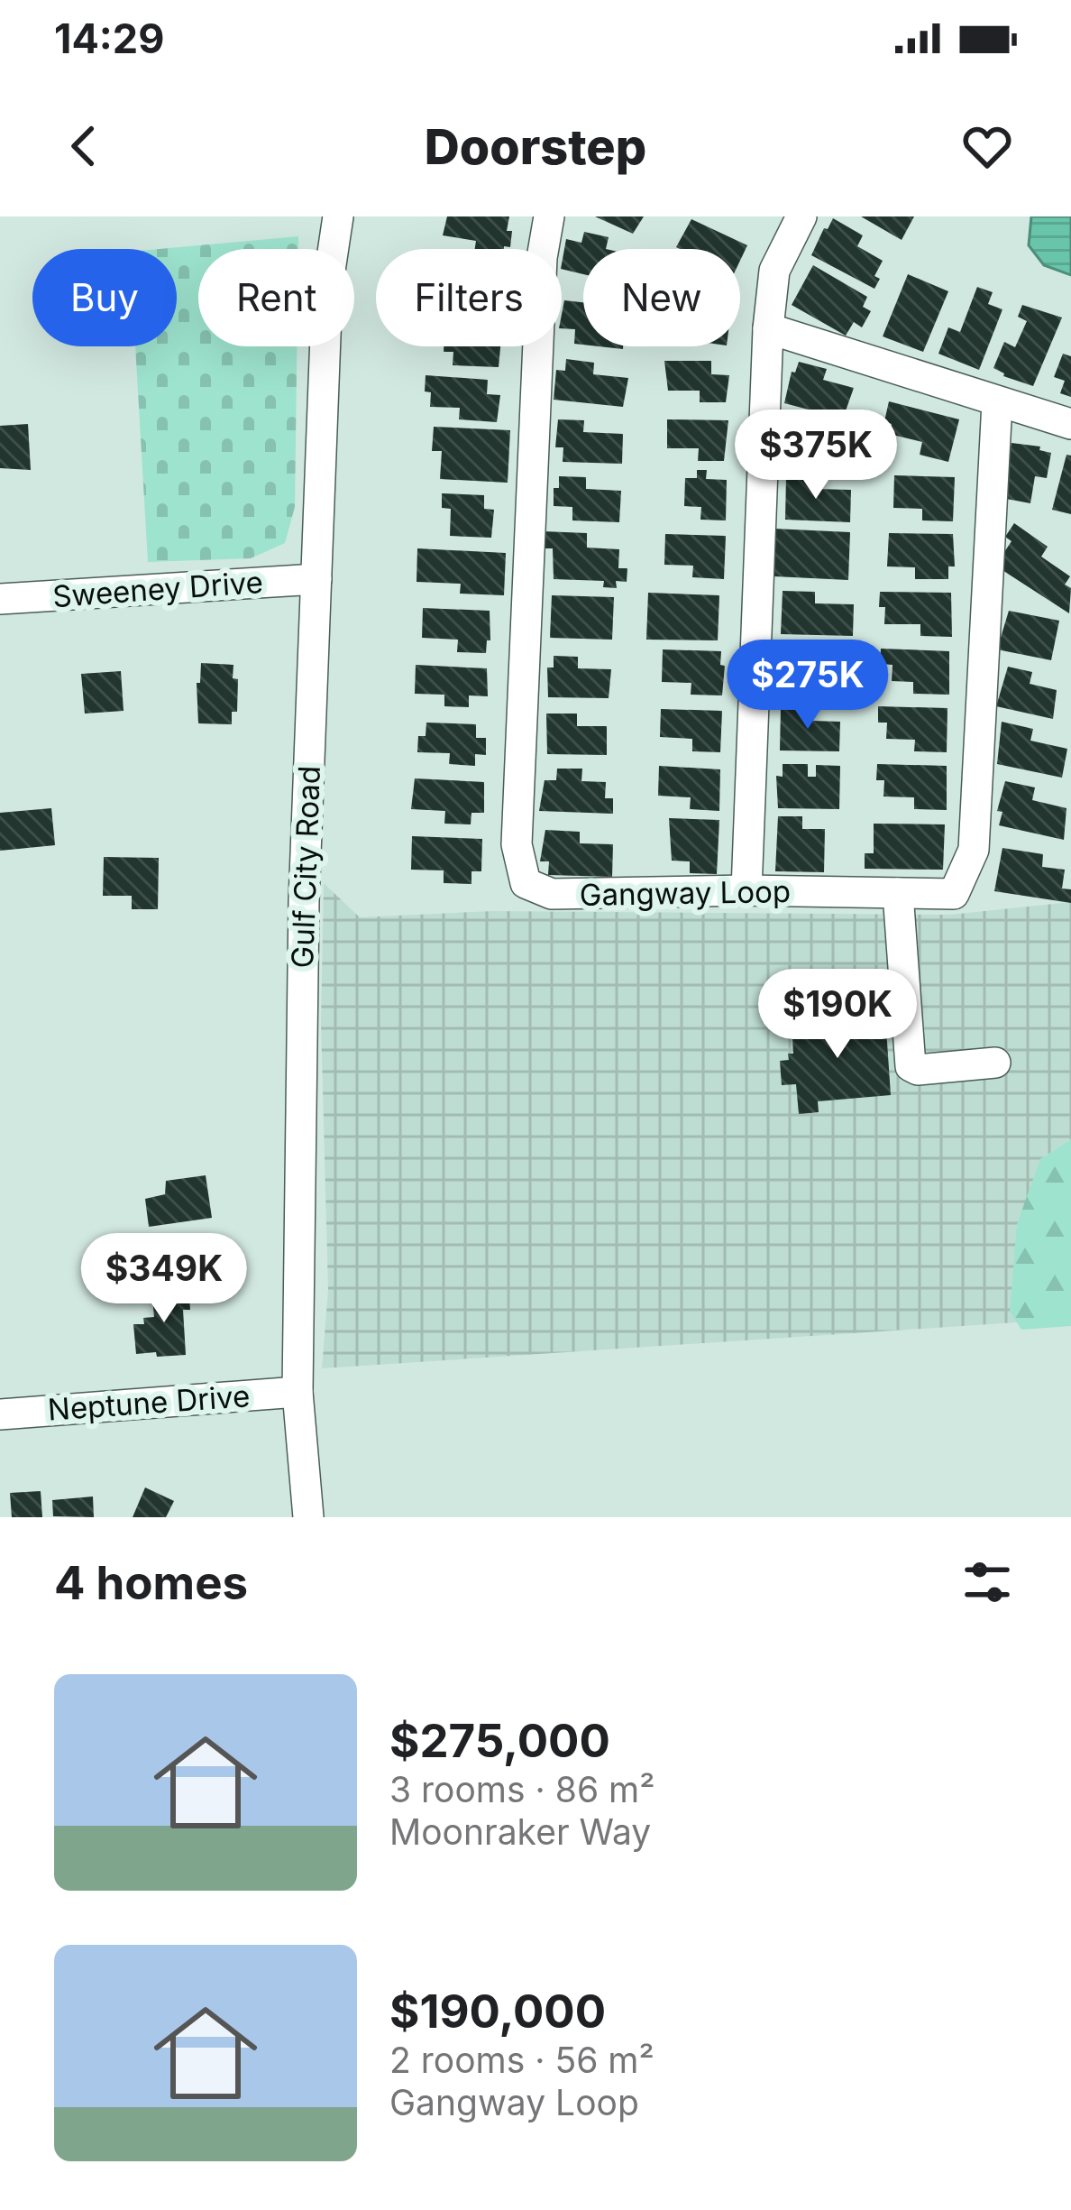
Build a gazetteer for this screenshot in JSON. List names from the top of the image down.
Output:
{
  "streets": {
    "street": [
      "Sweeney Drive",
      "Gulf City Road",
      "Gangway Loop",
      "Neptune Drive"
    ]
  },
  "crossings": [
    ["Sweeney Drive", "Gulf City Road"],
    ["Gulf City Road", "Neptune Drive"]
  ],
  "page": {
    "status": "14:29",
    "header": "Doorstep",
    "chip": [
      "Buy",
      "Rent",
      "Filters",
      "New"
    ],
    "price": [
      "$375K",
      "$275K",
      "$190K",
      "$349K"
    ],
    "heading": "4 homes",
    "list": [
      {
        "name": "$275,000",
        "note": "3 rooms · 86 m² · Moonraker Way"
      },
      {
        "name": "$190,000",
        "note": "2 rooms · 56 m² · Gangway Loop"
      }
    ]
  }
}
